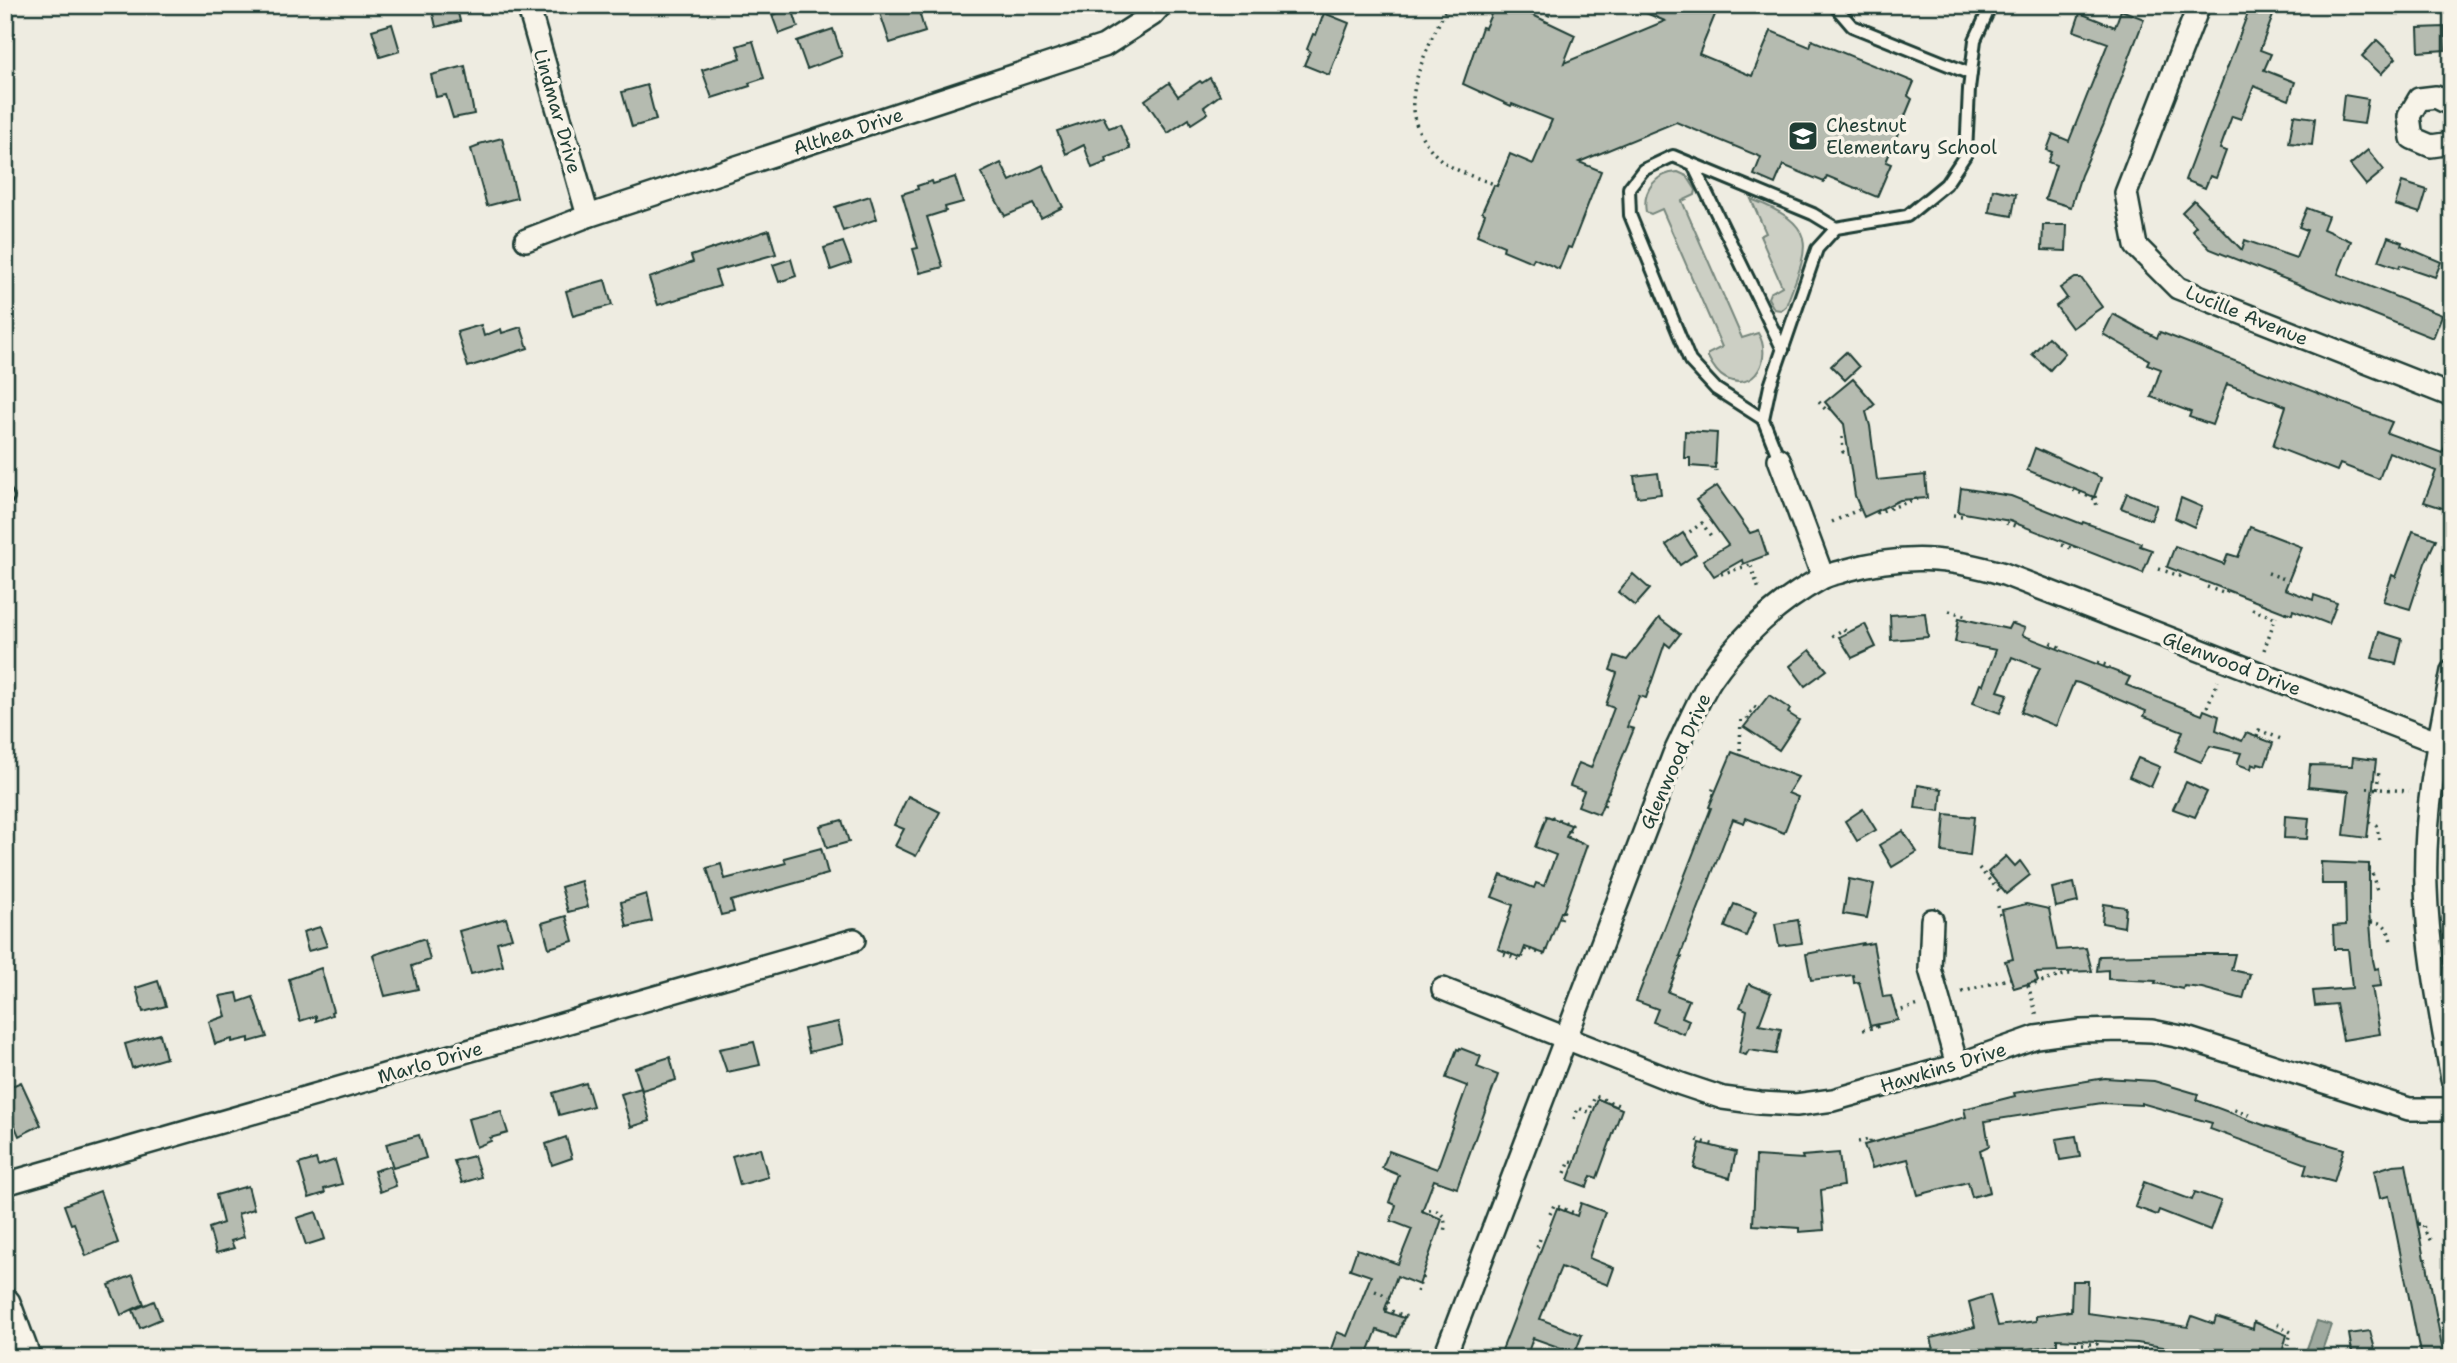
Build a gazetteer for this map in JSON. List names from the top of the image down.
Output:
{
  "streets": {
    "street": [
      "Lindmar Drive",
      "Althea Drive",
      "Lucille Avenue",
      "Glenwood Drive",
      "Marlo Drive",
      "Hawkins Drive"
    ]
  },
  "crossings": [
    ["Lindmar Drive", "Althea Drive"],
    ["Glenwood Drive", "Hawkins Drive"]
  ],
  "places": {
    "school or university": ["Chestnut Elementary School"]
  }
}
